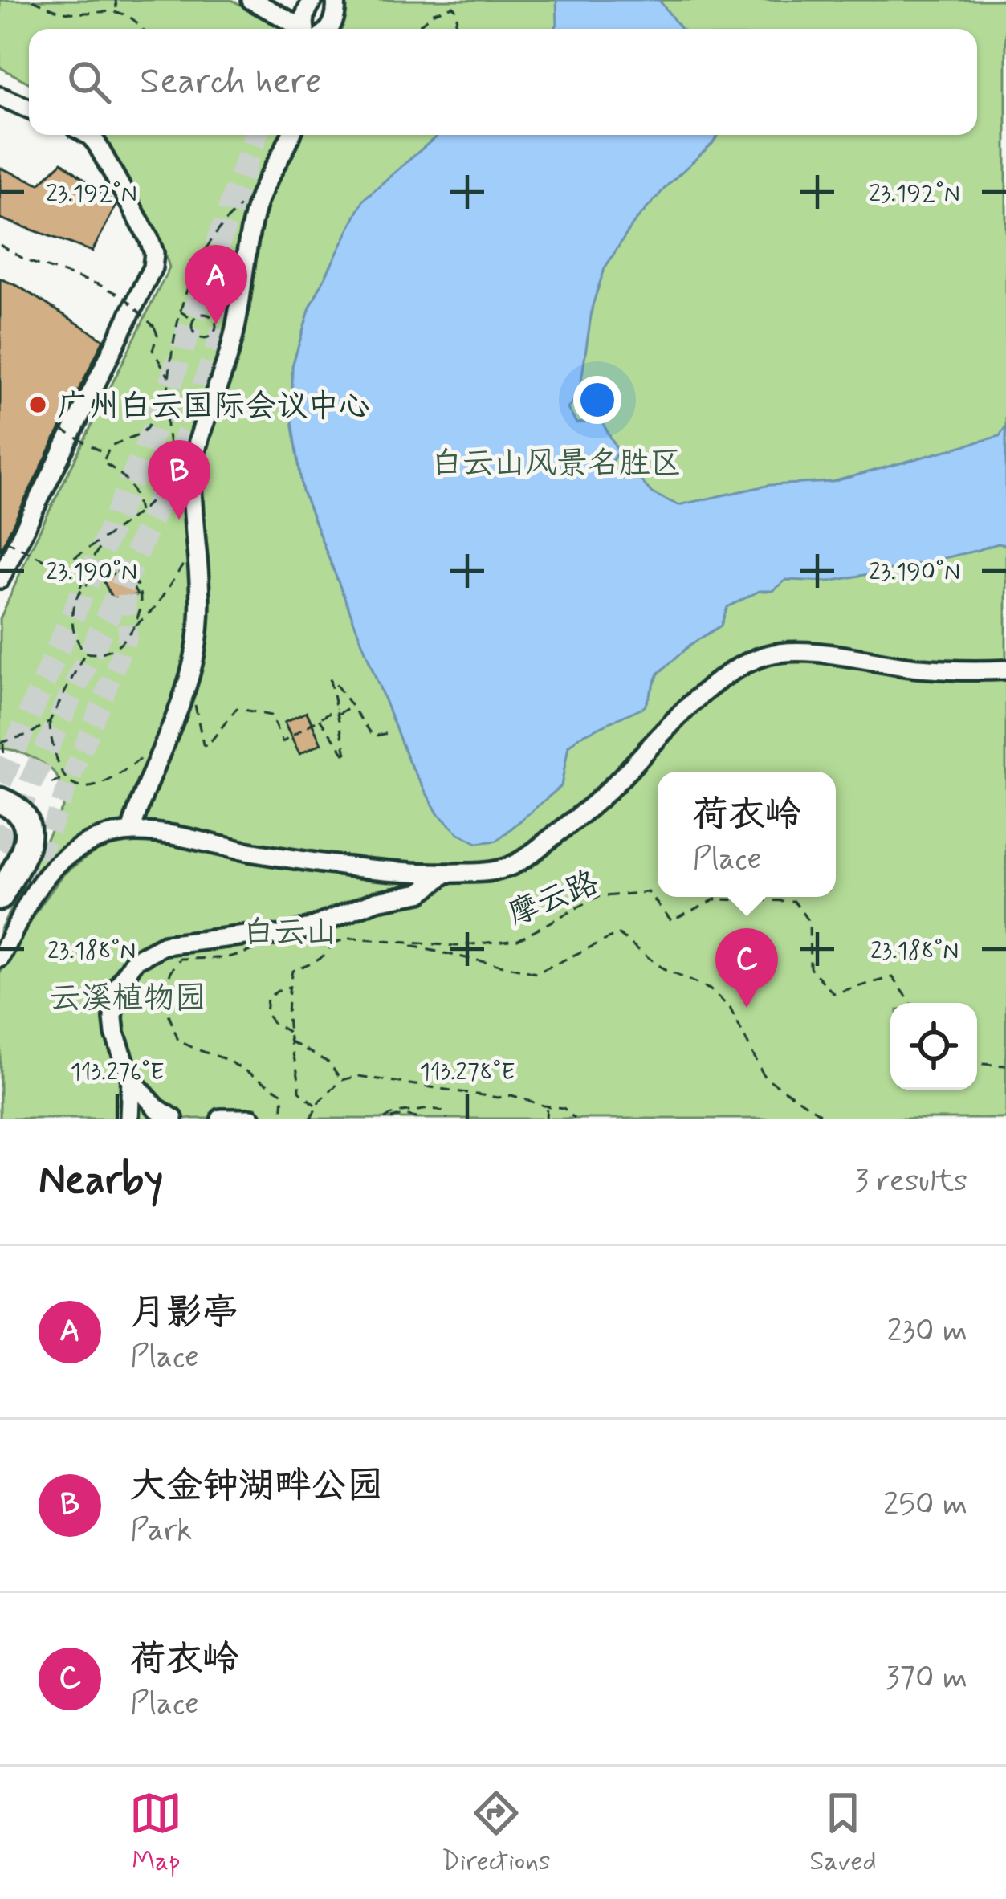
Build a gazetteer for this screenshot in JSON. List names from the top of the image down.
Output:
{
  "streets": {
    "path": ["摩云路"]
  },
  "parks": ["白云山风景名胜区", "白云山", "云溪植物园"],
  "places": ["广州白云国际会议中心"],
  "page": {
    "search": "Search here",
    "pins": ["A", "B", "C"],
    "popup": ["荷衣岭", "Place"],
    "heading": ["Nearby", "3 results"],
    "list": [
      {
        "mark": "A",
        "name": "月影亭",
        "note": "Place",
        "value": "230 m"
      },
      {
        "mark": "B",
        "name": "大金钟湖畔公园",
        "note": "Park",
        "value": "250 m"
      },
      {
        "mark": "C",
        "name": "荷衣岭",
        "note": "Place",
        "value": "370 m"
      }
    ],
    "nav": ["Map", "Directions", "Saved"]
  },
  "coordinates": [
    "23.192°N",
    "23.190°N",
    "23.188°N",
    "113.276°E",
    "113.278°E"
  ]
}
